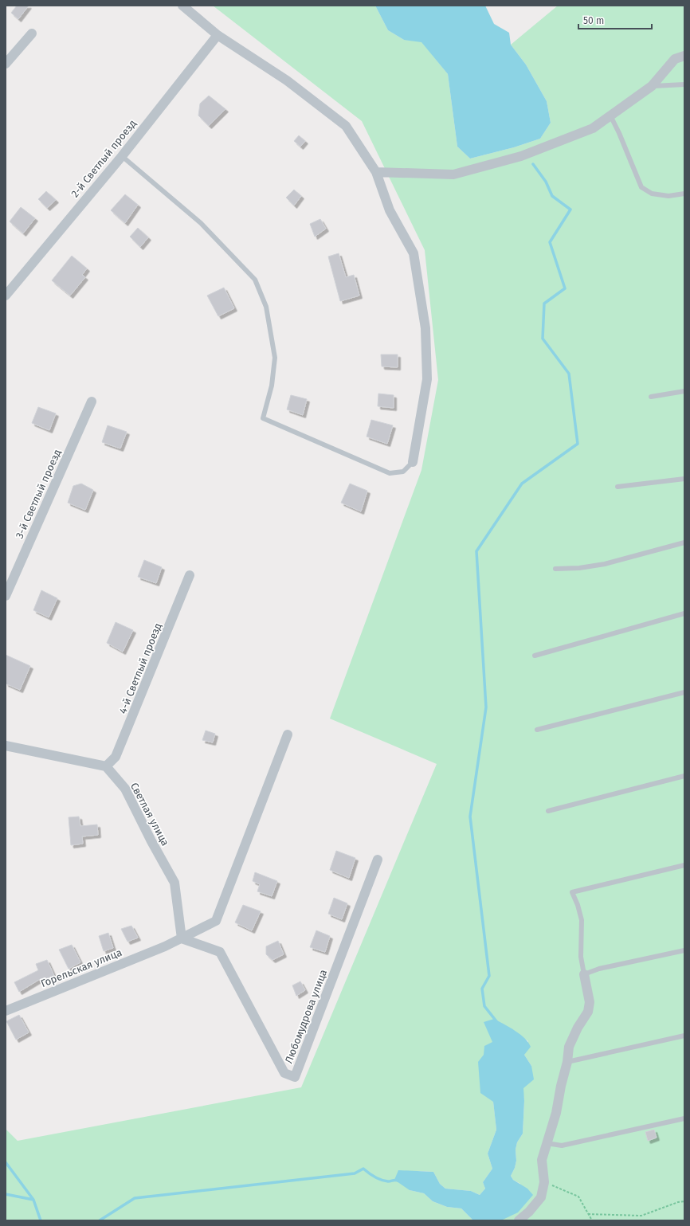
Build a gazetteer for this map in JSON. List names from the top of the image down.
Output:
{
  "streets": {
    "street": [
      "2-й Светлый проезд",
      "3-й Светлый проезд",
      "4-й Светлый проезд",
      "Светлая улица",
      "Горельская улица",
      "Любомудрова улица"
    ]
  },
  "crossings": [
    ["4-й Светлый проезд", "Светлая улица"],
    ["Светлая улица", "Горельская улица"],
    ["Светлая улица", "Любомудрова улица"],
    ["Горельская улица", "Любомудрова улица"]
  ],
  "scale_bar": "50 m"
}
